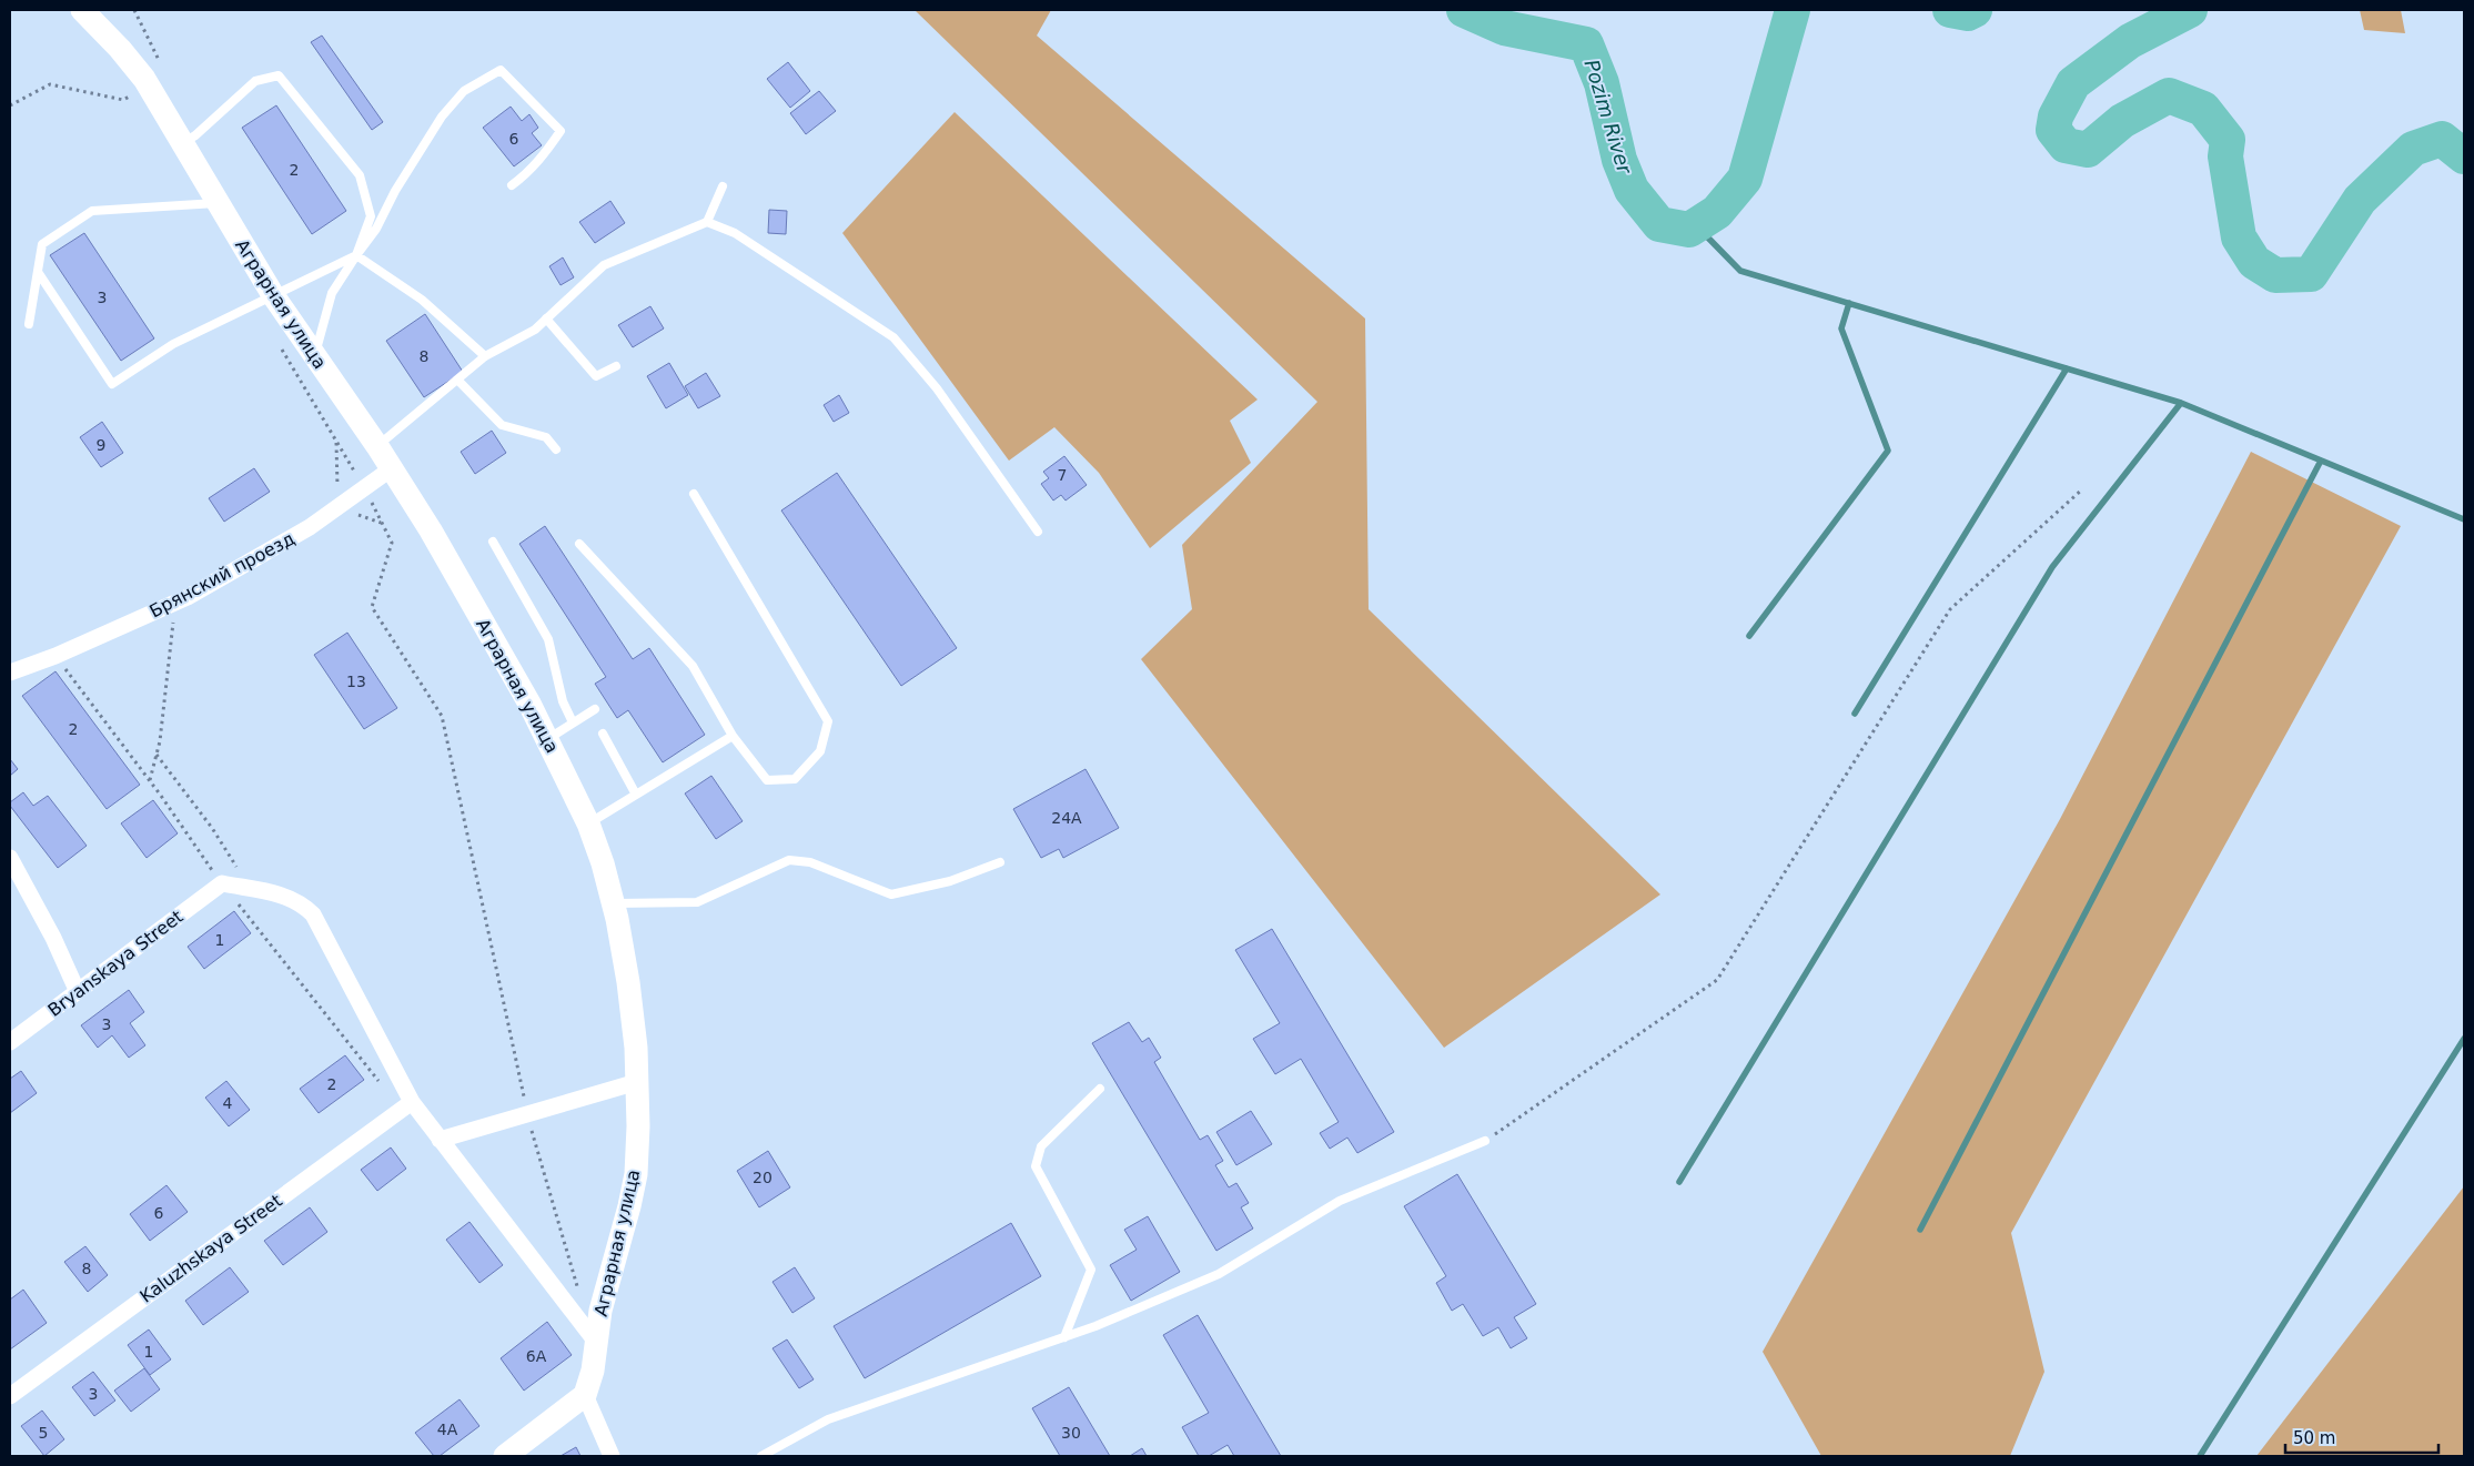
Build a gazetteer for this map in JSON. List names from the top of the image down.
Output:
{
  "streets": {
    "street": [
      "Аграрная улица",
      "Брянский проезд",
      "Bryanskaya Street",
      "Kaluzhskaya Street"
    ]
  },
  "crossings": [
    ["Аграрная улица", "Брянский проезд"]
  ],
  "water": ["Pozim River"],
  "house_numbers": [
    "6",
    "2",
    "3",
    "8",
    "9",
    "7",
    "13",
    "2",
    "24А",
    "1",
    "3",
    "2",
    "4",
    "20",
    "6",
    "8",
    "1",
    "6А",
    "3",
    "4А",
    "5",
    "30"
  ],
  "scale_bar": "50 m"
}
